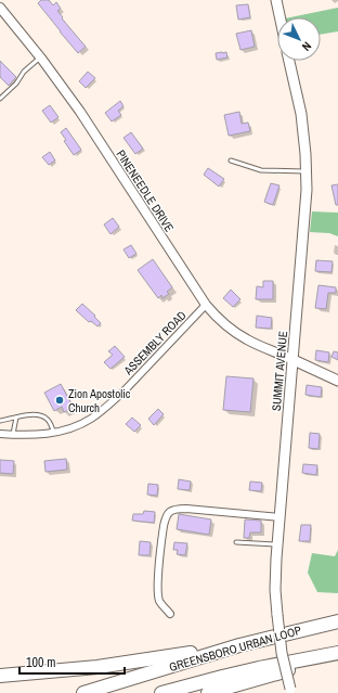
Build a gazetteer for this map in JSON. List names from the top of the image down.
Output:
{
  "streets": {
    "highway": ["GREENSBORO URBAN LOOP"],
    "main road": ["SUMMIT AVENUE"],
    "street": ["PINENEEDLE DRIVE", "ASSEMBLY ROAD"]
  },
  "crossings": [
    ["PINENEEDLE DRIVE", "ASSEMBLY ROAD"],
    ["PINENEEDLE DRIVE", "SUMMIT AVENUE"]
  ],
  "places": ["Zion Apostolic Church"],
  "scale_bar": "100 m",
  "north": "bottom right"
}
